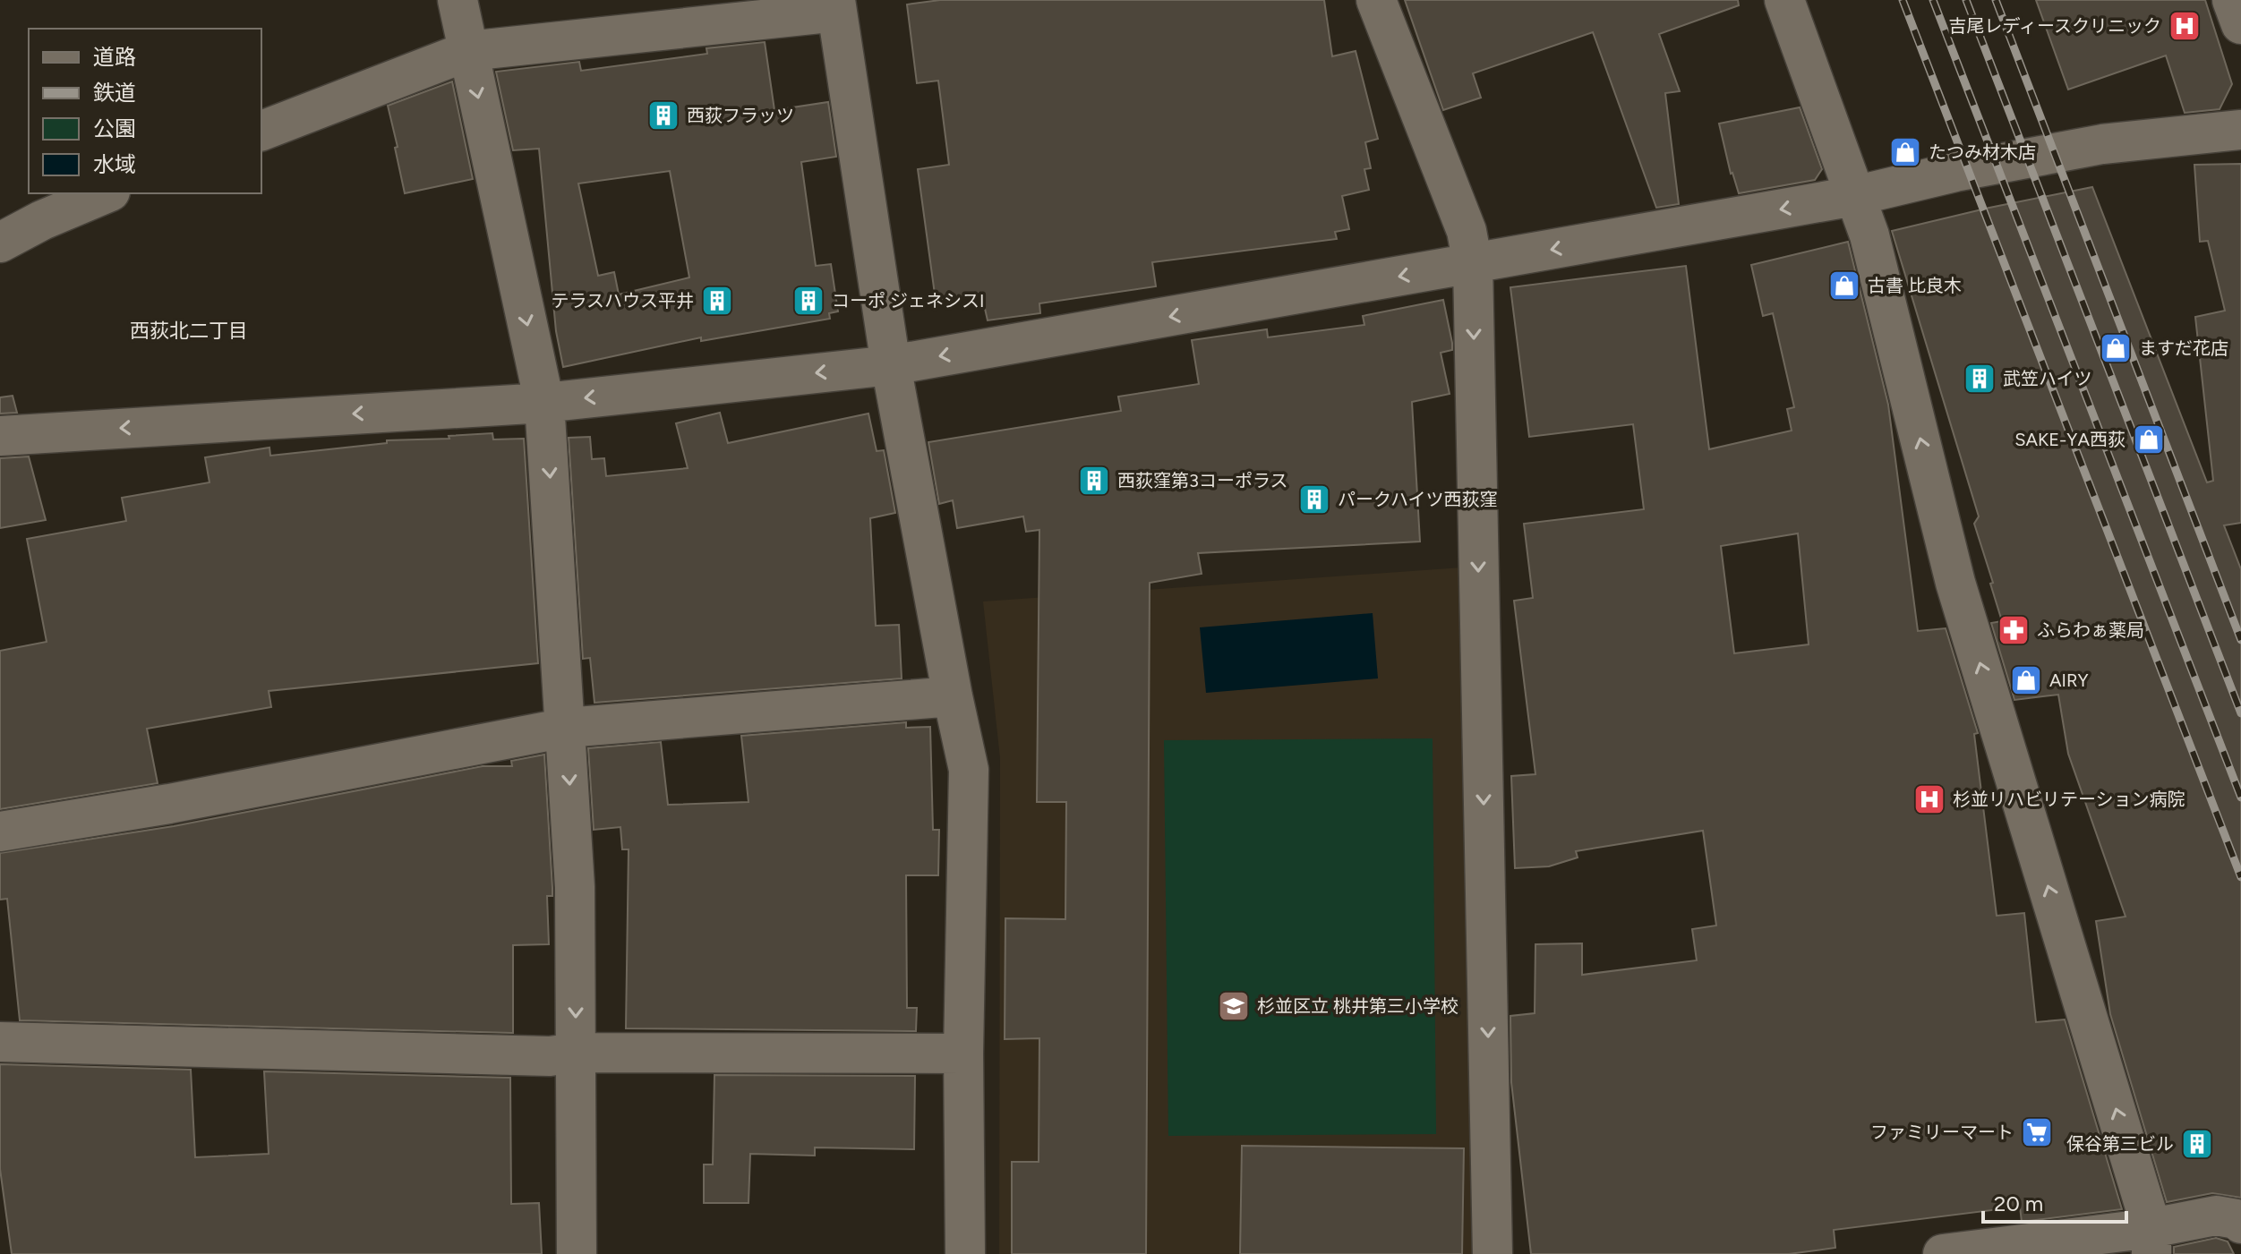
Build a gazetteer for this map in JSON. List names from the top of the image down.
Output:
{
  "districts": ["西荻北二丁目"],
  "places": {
    "hospital": ["吉尾レディースクリニック", "杉並リハビリテーション病院"],
    "building": [
      "西荻フラッツ",
      "テラスハウス平井",
      "コーポ ジェネシスI",
      "武笠ハイツ",
      "西荻窪第3コーポラス",
      "パークハイツ西荻窪",
      "保谷第三ビル"
    ],
    "shop": [
      "たつみ材木店",
      "古書 比良木",
      "ますだ花店",
      "SAKE-YA西荻",
      "AIRY"
    ],
    "pharmacy": ["ふらわぁ薬局"],
    "school or university": ["杉並区立 桃井第三小学校"],
    "supermarket": ["ファミリーマート"]
  },
  "legend": [
    "道路",
    "鉄道",
    "公園",
    "水域"
  ],
  "scale_bar": "20 m"
}
